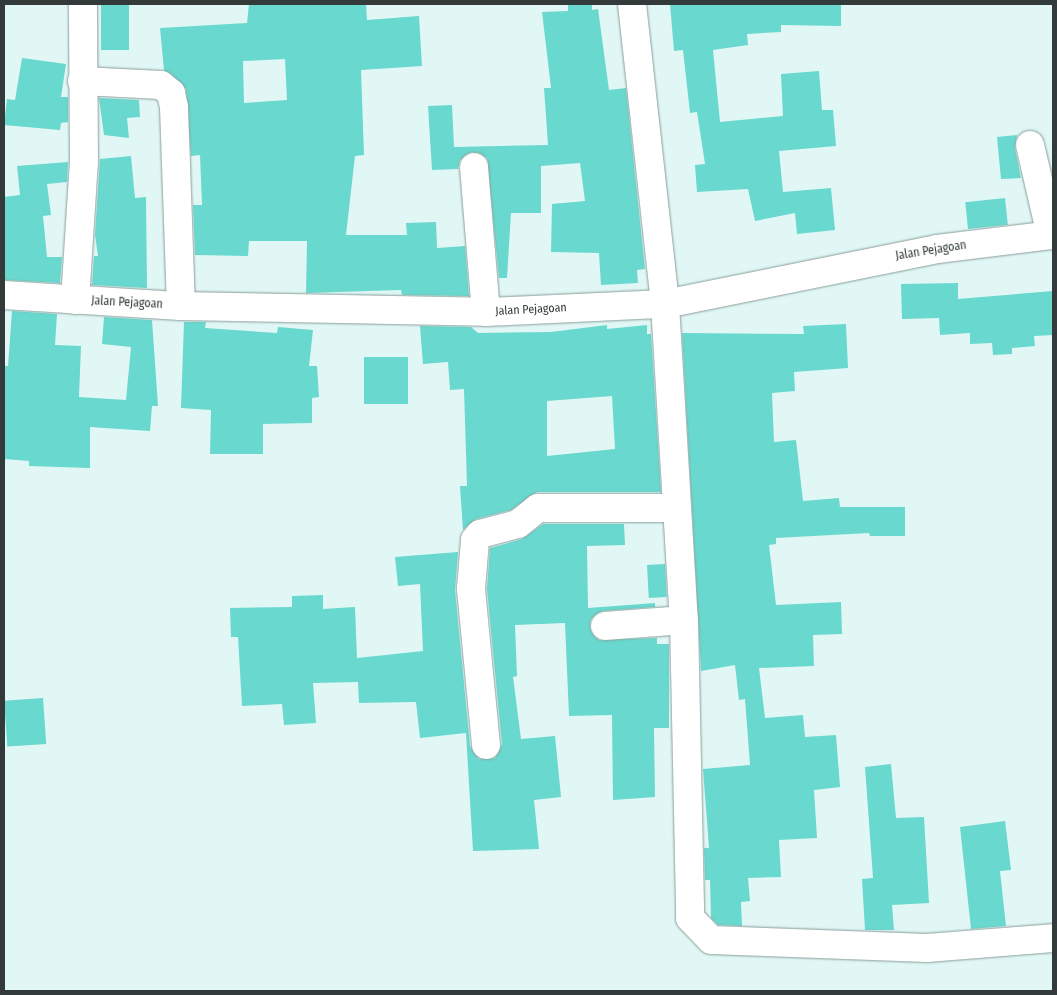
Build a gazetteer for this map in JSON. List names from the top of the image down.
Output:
{
  "streets": {
    "street": ["Jalan Pejagoan"]
  }
}
